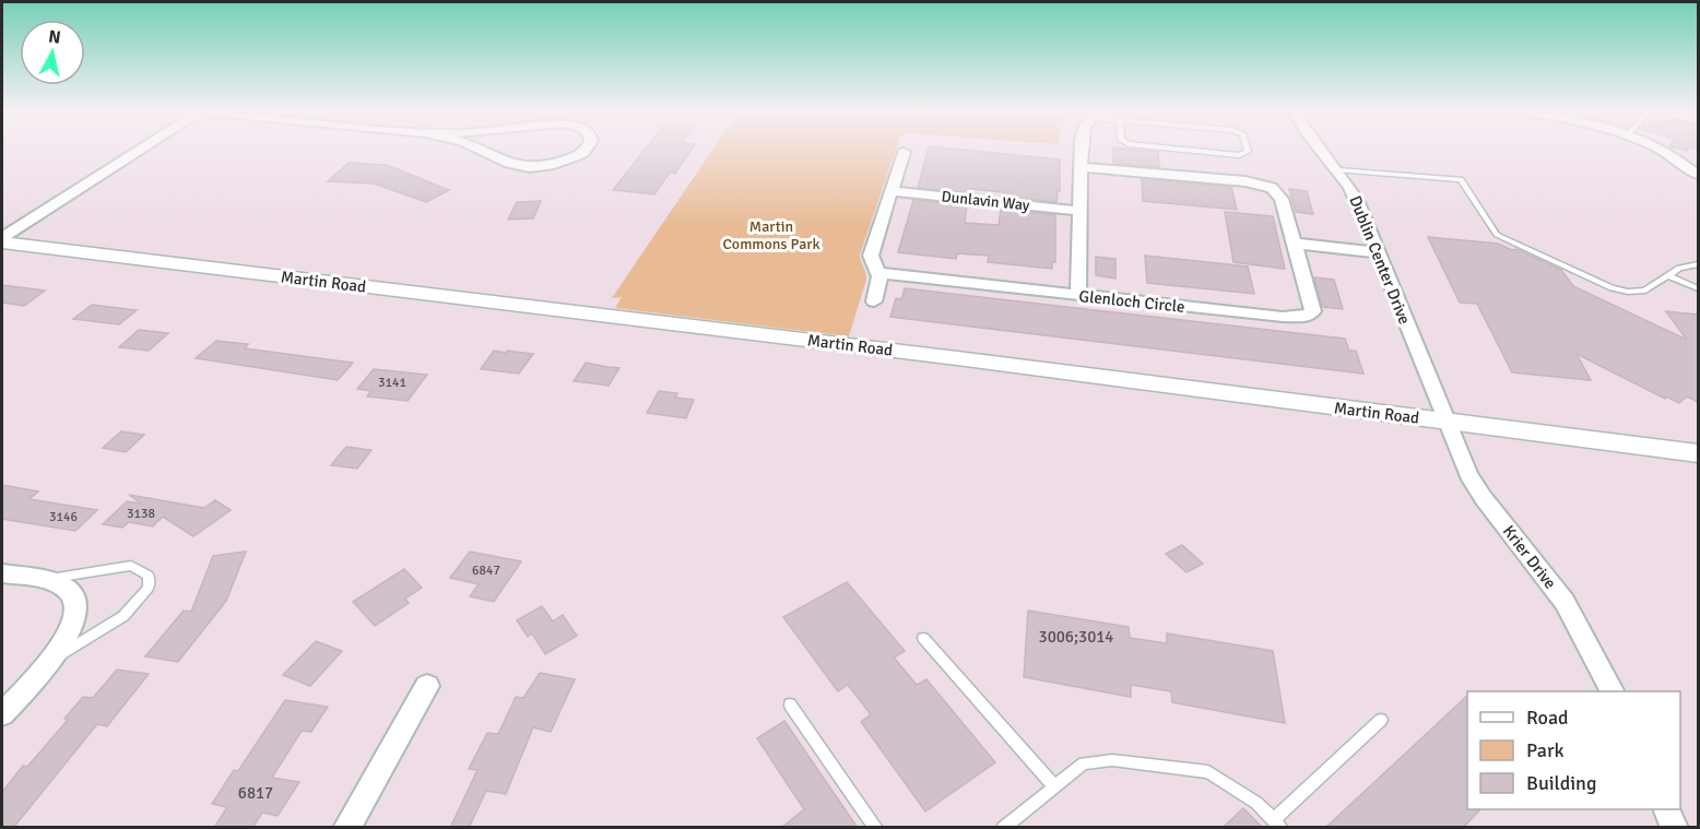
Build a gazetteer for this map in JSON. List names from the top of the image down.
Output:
{
  "streets": {
    "street": [
      "Dunlavin Way",
      "Dublin Center Drive",
      "Martin Road",
      "Glenloch Circle",
      "Krier Drive"
    ]
  },
  "crossings": [
    ["Dublin Center Drive", "Martin Road"],
    ["Dublin Center Drive", "Krier Drive"],
    ["Martin Road", "Krier Drive"]
  ],
  "parks": ["Martin Commons Park"],
  "house_numbers": [
    "3141",
    "3138",
    "3146",
    "6847",
    "3006;3014",
    "6817"
  ],
  "legend": ["Road", "Park", "Building"],
  "north": "top"
}
